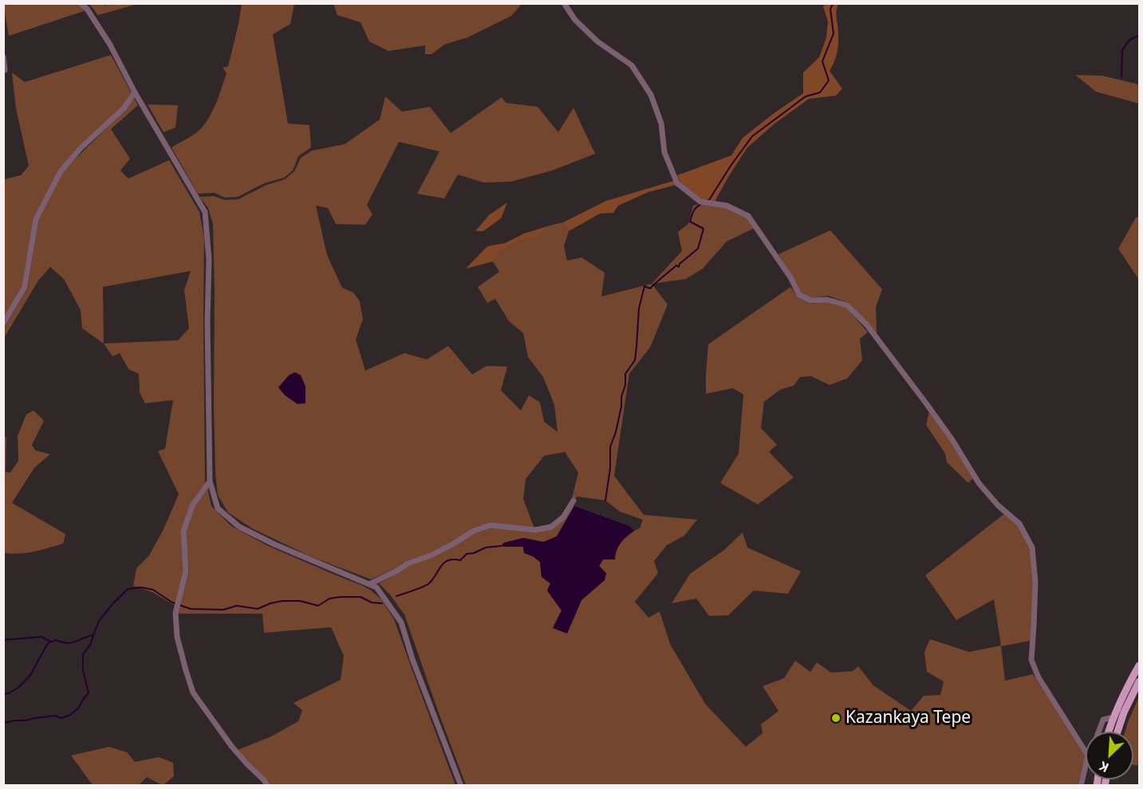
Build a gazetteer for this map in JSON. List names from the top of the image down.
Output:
{
  "places": ["Kazankaya Tepe"],
  "north": "bottom left"
}
